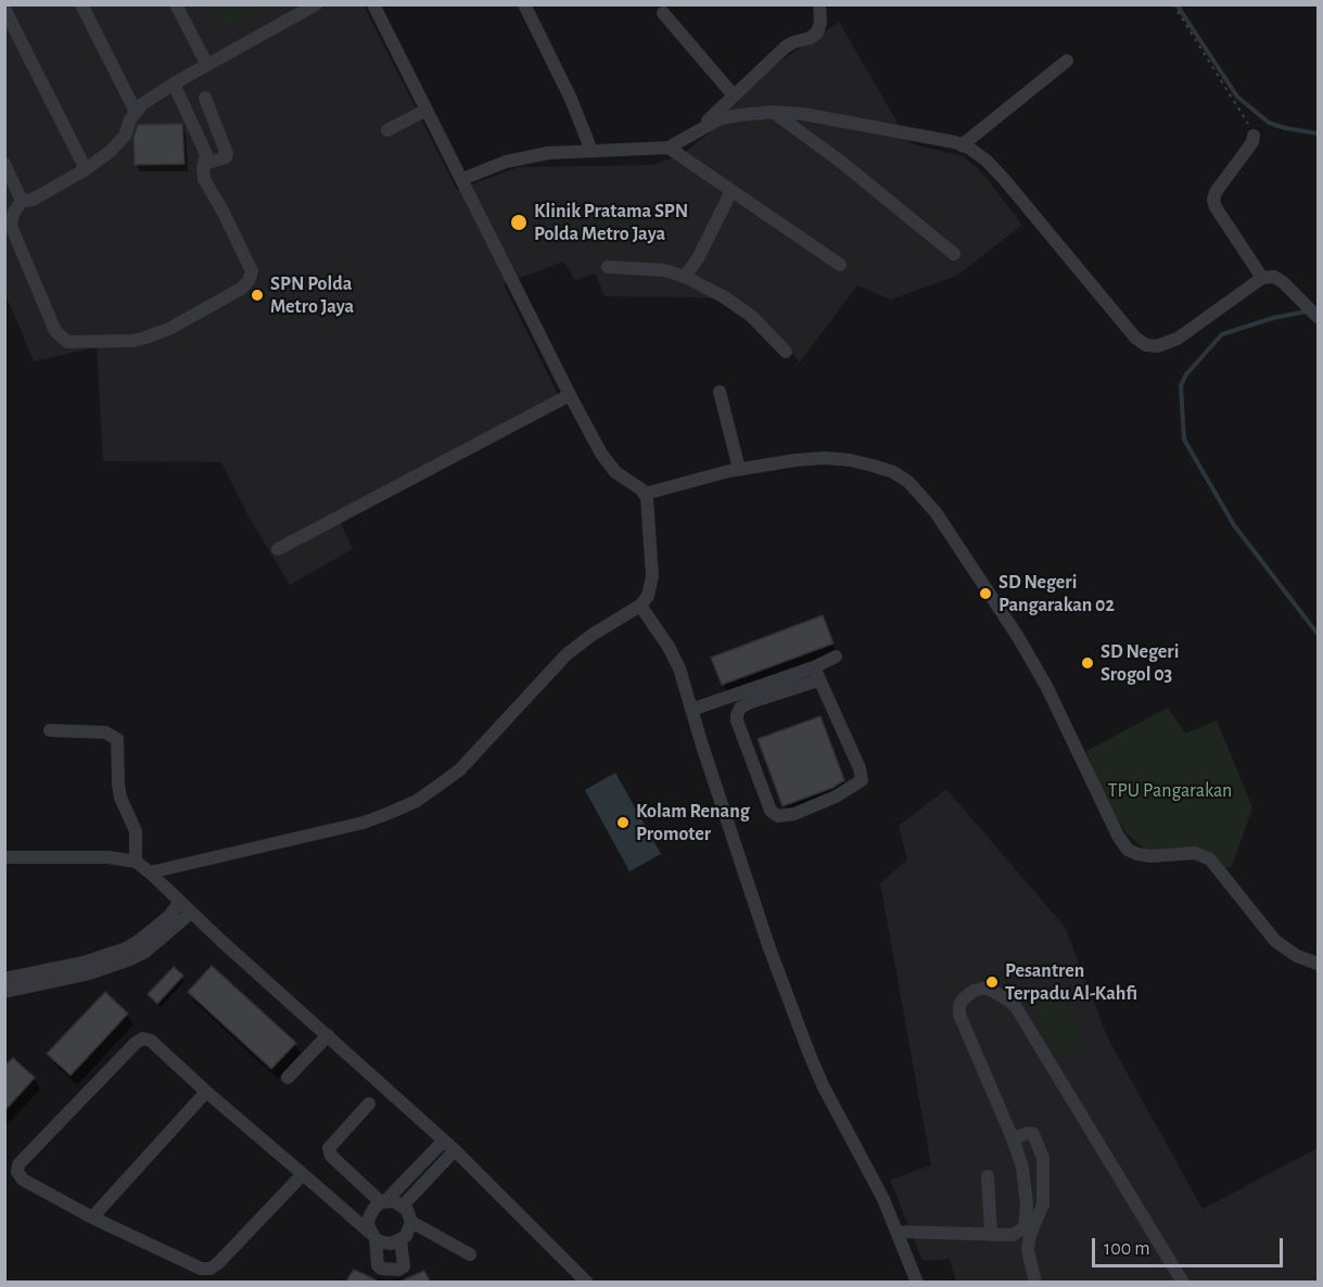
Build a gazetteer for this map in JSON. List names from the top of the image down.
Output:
{
  "parks": ["TPU Pangarakan"],
  "places": [
    "Klinik Pratama SPN Polda Metro Jaya",
    "SPN Polda Metro Jaya",
    "SD Negeri Pangarakan 02",
    "SD Negeri Srogol 03",
    "Kolam Renang Promoter",
    "Pesantren Terpadu Al-Kahfi"
  ],
  "scale_bar": "100 m"
}
